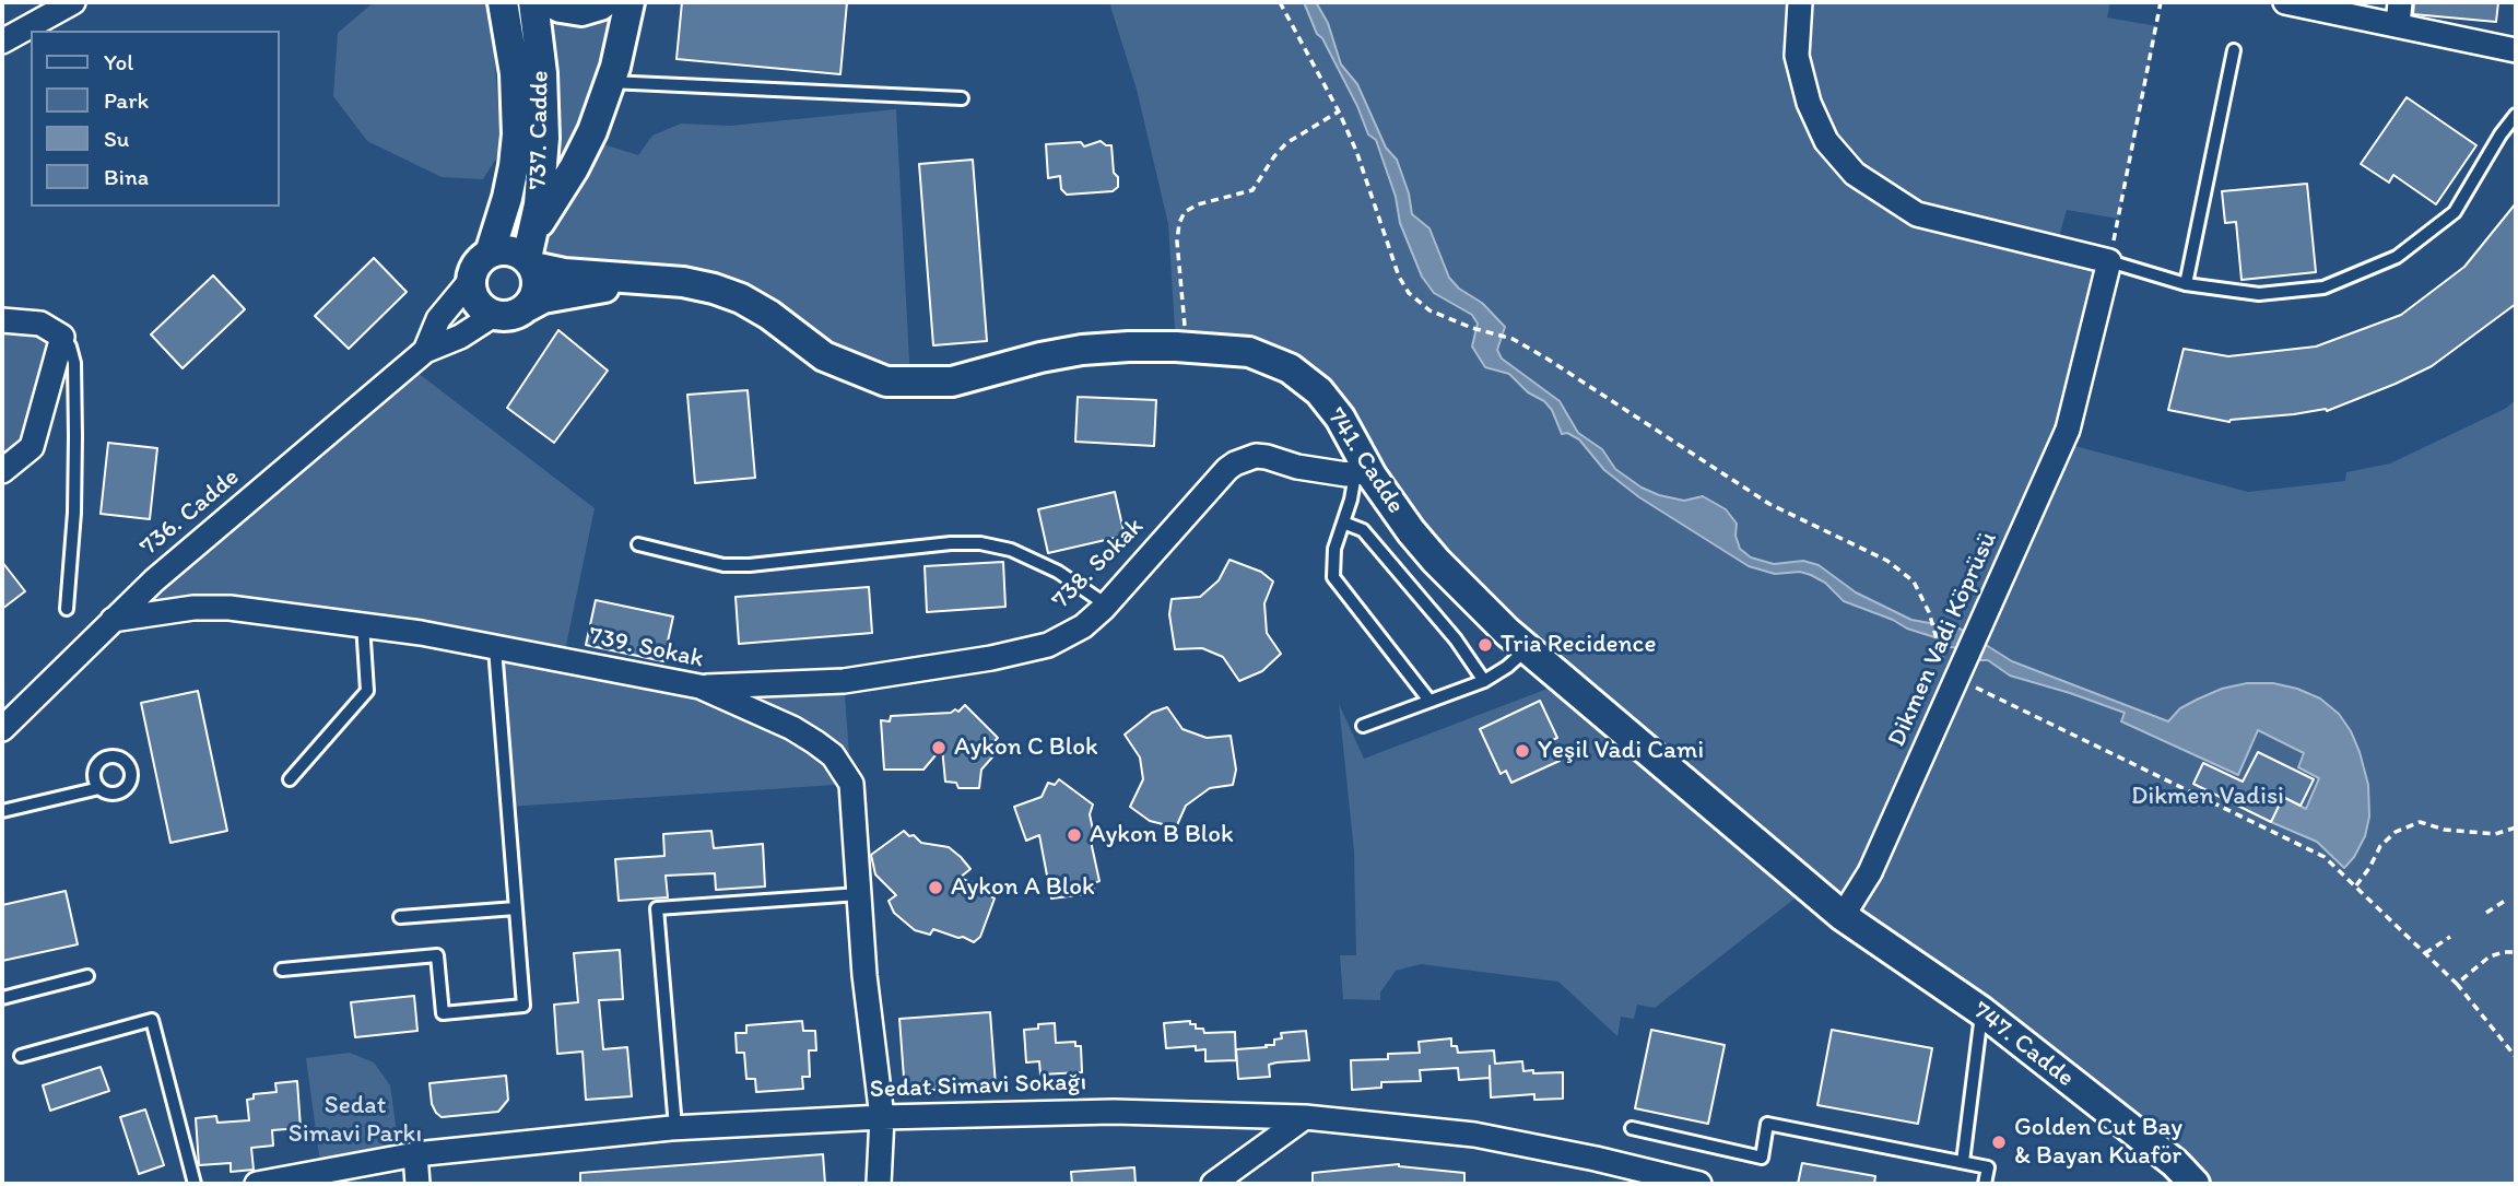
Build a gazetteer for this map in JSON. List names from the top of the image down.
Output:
{
  "streets": {
    "street": [
      "737. Cadde",
      "741. Cadde",
      "736. Cadde",
      "738. Sokak",
      "Dikmen Vadi Köprüsü",
      "739. Sokak",
      "747. Cadde",
      "Sedat Simavi Sokağı"
    ]
  },
  "crossings": [
    ["737. Cadde", "741. Cadde"],
    ["737. Cadde", "736. Cadde"],
    ["741. Cadde", "736. Cadde"],
    ["741. Cadde", "738. Sokak"],
    ["741. Cadde", "Dikmen Vadi Köprüsü"],
    ["741. Cadde", "747. Cadde"],
    ["736. Cadde", "739. Sokak"],
    ["738. Sokak", "739. Sokak"],
    ["Dikmen Vadi Köprüsü", "747. Cadde"],
    ["739. Sokak", "Sedat Simavi Sokağı"]
  ],
  "parks": ["Dikmen Vadisi", "Sedat Simavi Parkı"],
  "places": [
    "Tria Recidence",
    "Aykon C Blok",
    "Yeşil Vadi Cami",
    "Aykon B Blok",
    "Aykon A Blok",
    "Golden Cut Bay & Bayan Kuaför"
  ],
  "legend": [
    "Yol",
    "Park",
    "Su",
    "Bina"
  ]
}
